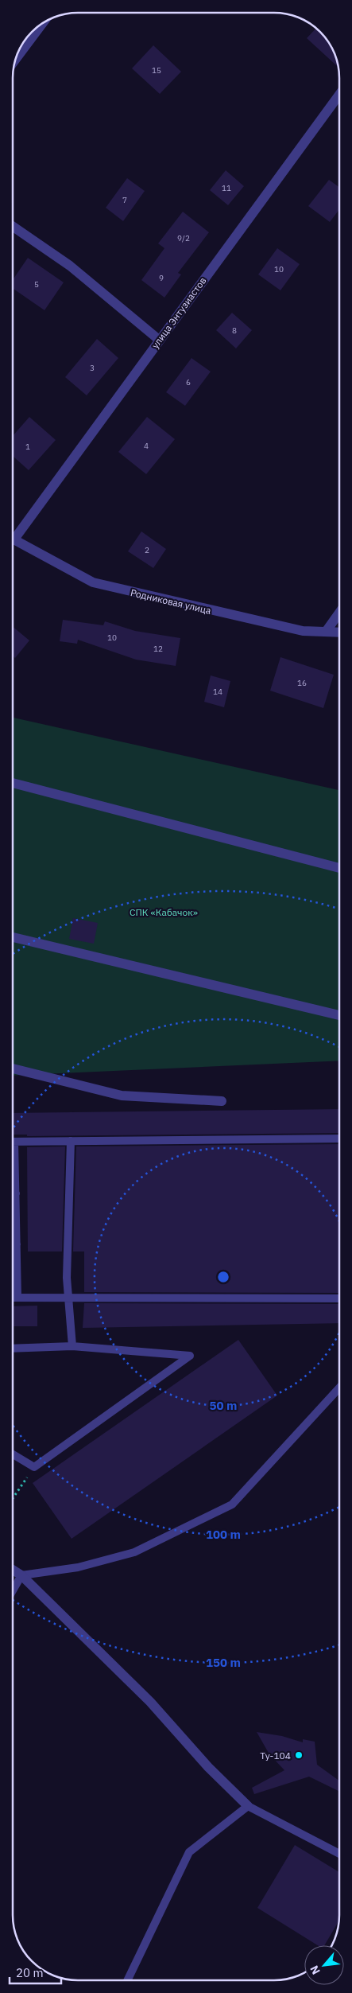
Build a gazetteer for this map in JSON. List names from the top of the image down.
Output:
{
  "streets": {
    "street": ["улица Энтузиастов", "Родниковая улица"]
  },
  "parks": ["СПК «Кабачок»"],
  "places": ["Ту-104"],
  "house_numbers": [
    "15",
    "11",
    "7",
    "9/2",
    "10",
    "9",
    "5",
    "8",
    "3",
    "6",
    "4",
    "1",
    "2",
    "10",
    "12",
    "16",
    "14"
  ],
  "scale_bar": "20 m",
  "north": "bottom left",
  "rings": ["50 m", "100 m", "150 m"]
}
